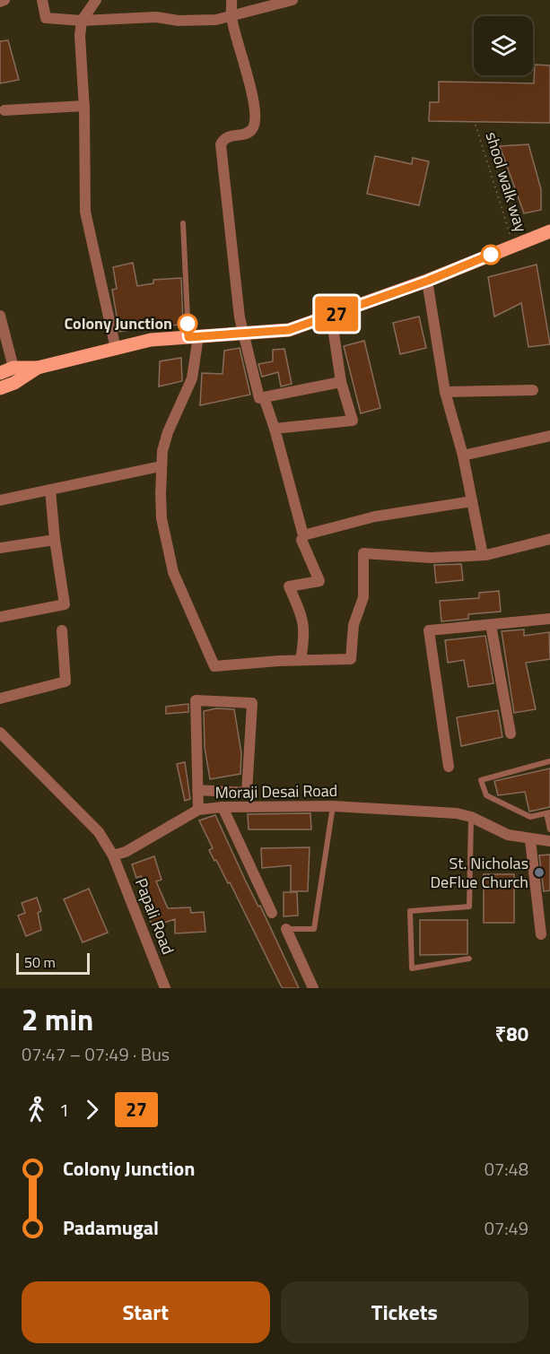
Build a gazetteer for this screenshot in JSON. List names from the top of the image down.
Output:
{
  "streets": {
    "street": ["Moraji Desai Road", "Papali Road"],
    "path": ["shool walk way"]
  },
  "crossings": [
    ["Moraji Desai Road", "Papali Road"]
  ],
  "places": ["Colony Junction", "St. Nicholas DeFlue Church"],
  "lines": ["bus line 27"],
  "scale_bar": "50 m",
  "page": {
    "on_map": "27",
    "scale": "50 m",
    "heading": ["2 min", "07:47 – 07:49 · Bus", "₹80"],
    "legs": ["1", "27"],
    "list": [
      {
        "name": "Colony Junction",
        "value": "07:48"
      },
      {
        "name": "Padamugal",
        "value": "07:49"
      }
    ],
    "buttons": ["Start", "Tickets"]
  }
}
